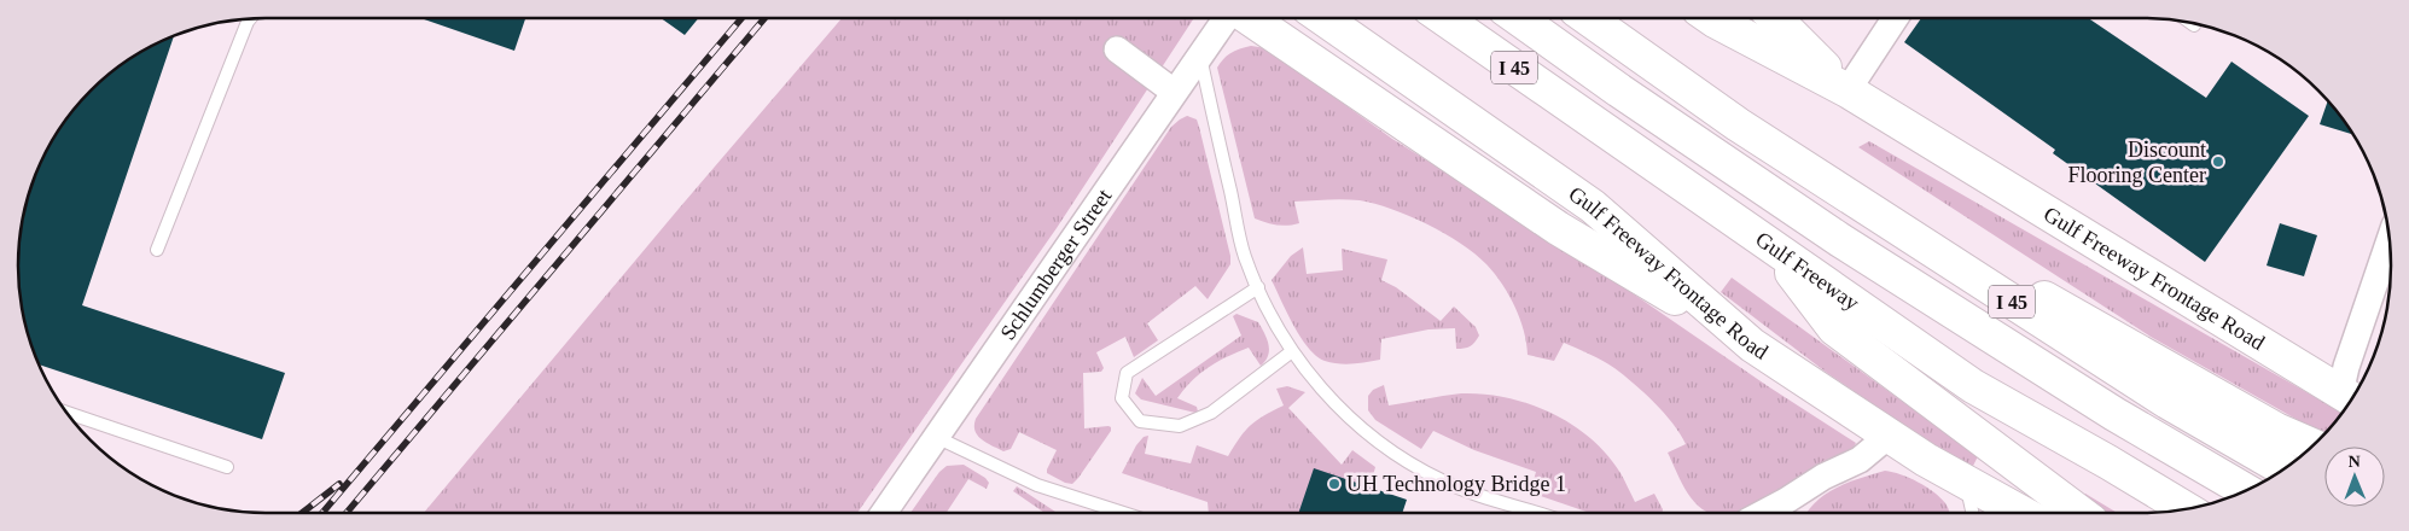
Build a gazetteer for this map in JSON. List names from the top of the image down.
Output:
{
  "streets": {
    "main road": ["I 45", "Gulf Freeway", "Gulf Freeway Frontage Road"],
    "street": ["Schlumberger Street"]
  },
  "places": ["Discount Flooring Center", "UH Technology Bridge 1"],
  "north": "top"
}
